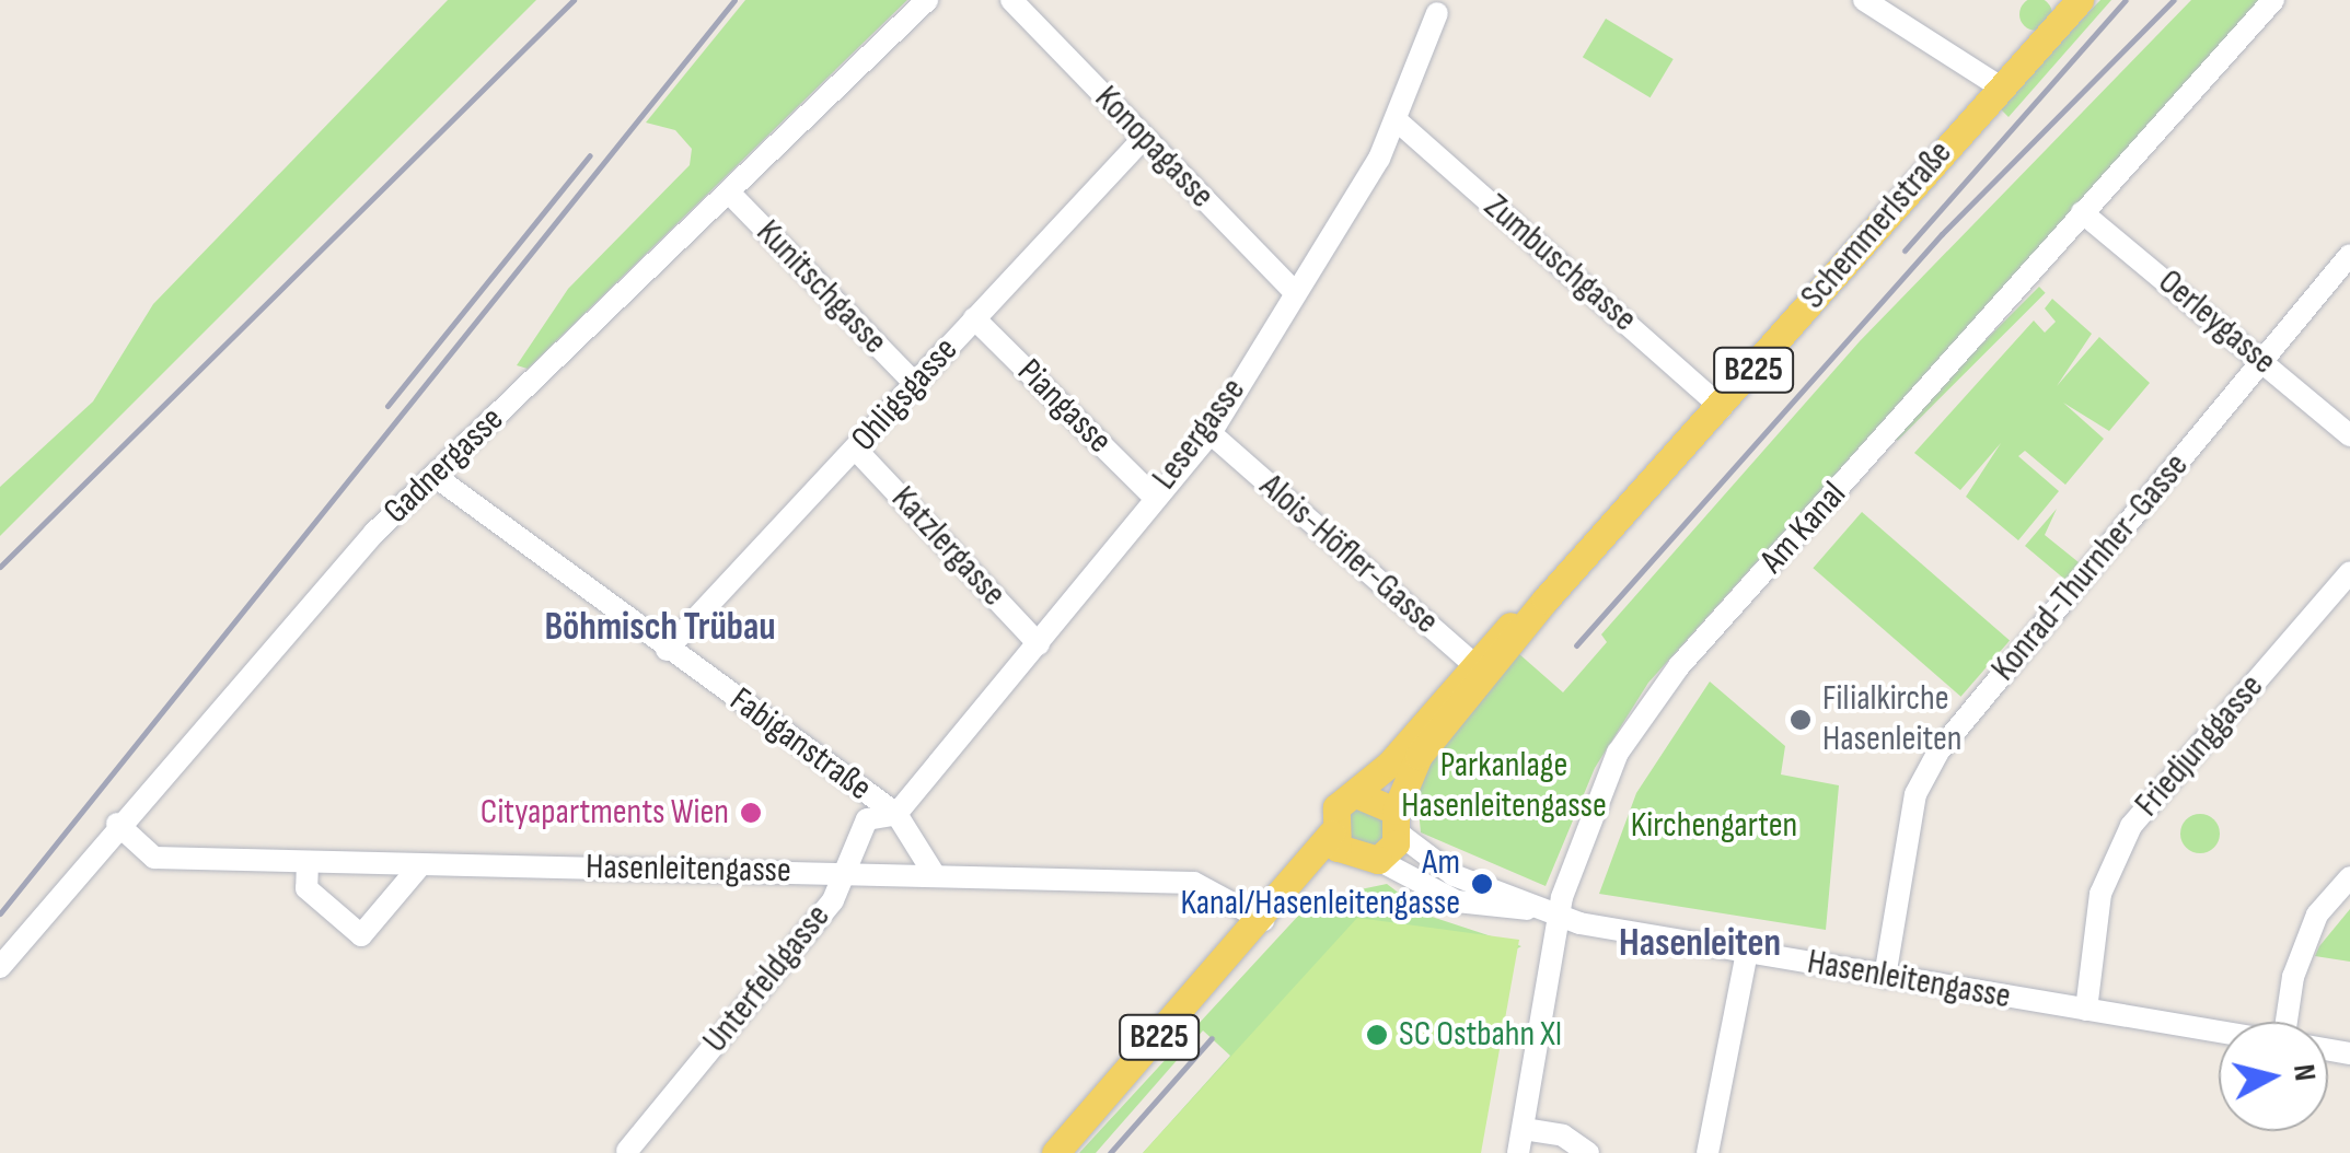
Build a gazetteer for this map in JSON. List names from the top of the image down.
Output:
{
  "streets": {
    "main road": ["Schemmerlstraße", "B225"],
    "street": [
      "Konopagasse",
      "Zumbuschgasse",
      "Kunitschgasse",
      "Oerleygasse",
      "Ohligsgasse",
      "Piangasse",
      "Lesergasse",
      "Gadnergasse",
      "Am Kanal",
      "Katzlergasse",
      "Alois-Höfler-Gasse",
      "Konrad-Thurnher-Gasse",
      "Fabiganstraße",
      "Friedjunggasse",
      "Hasenleitengasse",
      "Unterfeldgasse"
    ]
  },
  "crossings": [
    ["Konopagasse", "Ohligsgasse"],
    ["Konopagasse", "Lesergasse"],
    ["Schemmerlstraße", "Zumbuschgasse"],
    ["Schemmerlstraße", "B225"],
    ["Schemmerlstraße", "Alois-Höfler-Gasse"],
    ["Schemmerlstraße", "Hasenleitengasse"],
    ["Zumbuschgasse", "Lesergasse"],
    ["Kunitschgasse", "Ohligsgasse"],
    ["Kunitschgasse", "Gadnergasse"],
    ["Oerleygasse", "Am Kanal"],
    ["Oerleygasse", "Konrad-Thurnher-Gasse"],
    ["B225", "Hasenleitengasse"],
    ["Ohligsgasse", "Piangasse"],
    ["Ohligsgasse", "Katzlergasse"],
    ["Ohligsgasse", "Fabiganstraße"],
    ["Piangasse", "Lesergasse"],
    ["Lesergasse", "Katzlergasse"],
    ["Lesergasse", "Alois-Höfler-Gasse"],
    ["Lesergasse", "Fabiganstraße"],
    ["Lesergasse", "Unterfeldgasse"],
    ["Gadnergasse", "Fabiganstraße"],
    ["Gadnergasse", "Hasenleitengasse"],
    ["Am Kanal", "Hasenleitengasse"],
    ["Konrad-Thurnher-Gasse", "Hasenleitengasse"],
    ["Fabiganstraße", "Hasenleitengasse"],
    ["Fabiganstraße", "Unterfeldgasse"],
    ["Friedjunggasse", "Hasenleitengasse"],
    ["Hasenleitengasse", "Unterfeldgasse"]
  ],
  "districts": ["Böhmisch Trübau", "Hasenleiten"],
  "parks": ["Parkanlage Hasenleitengasse", "Kirchengarten"],
  "places": [
    "Filialkirche Hasenleiten",
    "Cityapartments Wien",
    "Am Kanal/Hasenleitengasse",
    "SC Ostbahn XI"
  ],
  "north": "right"
}
